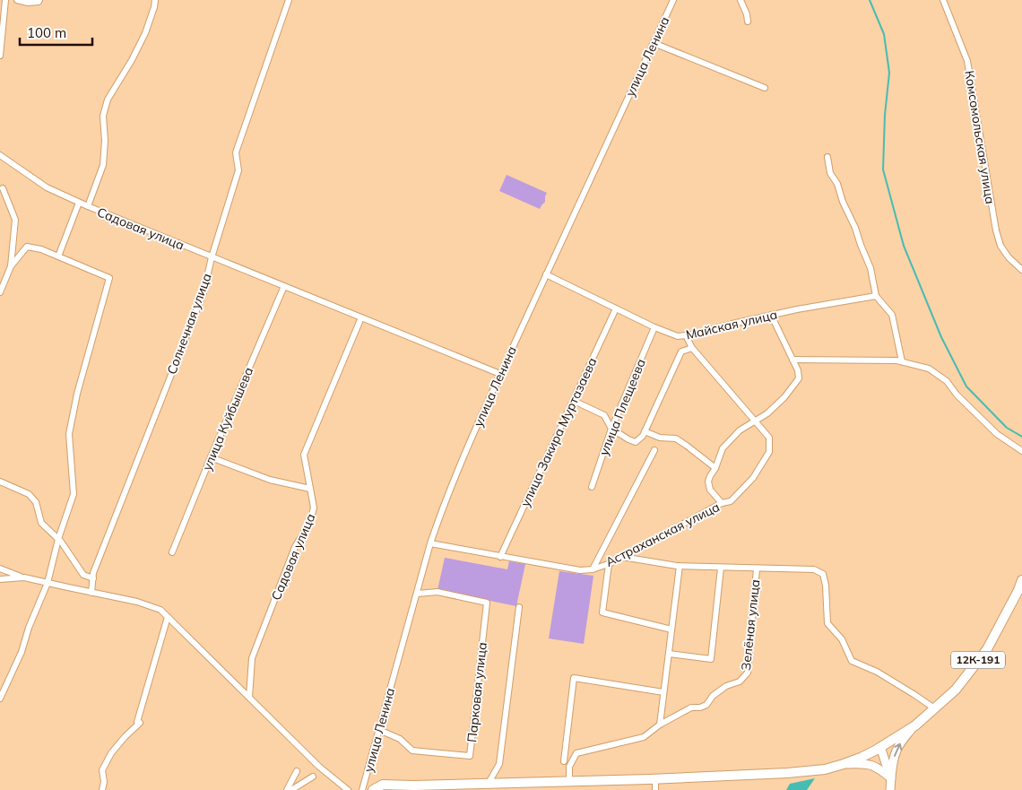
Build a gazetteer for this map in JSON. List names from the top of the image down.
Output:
{
  "streets": {
    "main road": ["12К-191"],
    "street": [
      "улица Ленина",
      "Комсомольская улица",
      "Садовая улица",
      "Солнечная улица",
      "Майская улица",
      "улица Плещеева",
      "улица Куйбышева",
      "улица Закира Муртазаева",
      "Астраханская улица",
      "Зелёная улица",
      "Парковая улица"
    ]
  },
  "crossings": [
    ["улица Ленина", "Садовая улица"],
    ["улица Ленина", "Майская улица"],
    ["улица Ленина", "Астраханская улица"],
    ["улица Ленина", "Парковая улица"],
    ["Садовая улица", "Солнечная улица"],
    ["Садовая улица", "улица Куйбышева"],
    ["Майская улица", "улица Плещеева"],
    ["Майская улица", "улица Закира Муртазаева"],
    ["Майская улица", "Астраханская улица"],
    ["улица Закира Муртазаева", "Астраханская улица"],
    ["Зелёная улица", "12К-191"]
  ],
  "scale_bar": "100 m"
}
